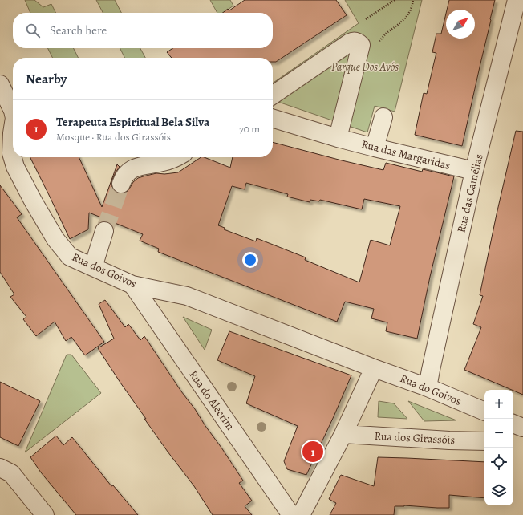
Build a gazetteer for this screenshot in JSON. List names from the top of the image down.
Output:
{
  "streets": {
    "street": [
      "Rua das Margaridas",
      "Rua das Camélias",
      "Rua dos Goivos",
      "Rua do Goivos",
      "Rua do Alecrim",
      "Rua dos Girassóis"
    ]
  },
  "crossings": [
    ["Rua das Margaridas", "Rua das Camélias"],
    ["Rua das Camélias", "Rua do Goivos"],
    ["Rua dos Goivos", "Rua do Goivos"],
    ["Rua dos Goivos", "Rua do Alecrim"]
  ],
  "parks": ["Parque Dos Avós"],
  "north": "top right",
  "page": {
    "search": "Search here",
    "heading": "Nearby",
    "list": [
      {
        "mark": "1",
        "name": "Terapeuta Espiritual Bela Silva",
        "note": "Mosque · Rua dos Girassóis",
        "value": "70 m"
      }
    ],
    "map_buttons": ["+", "−"],
    "pins": "1"
  }
}
